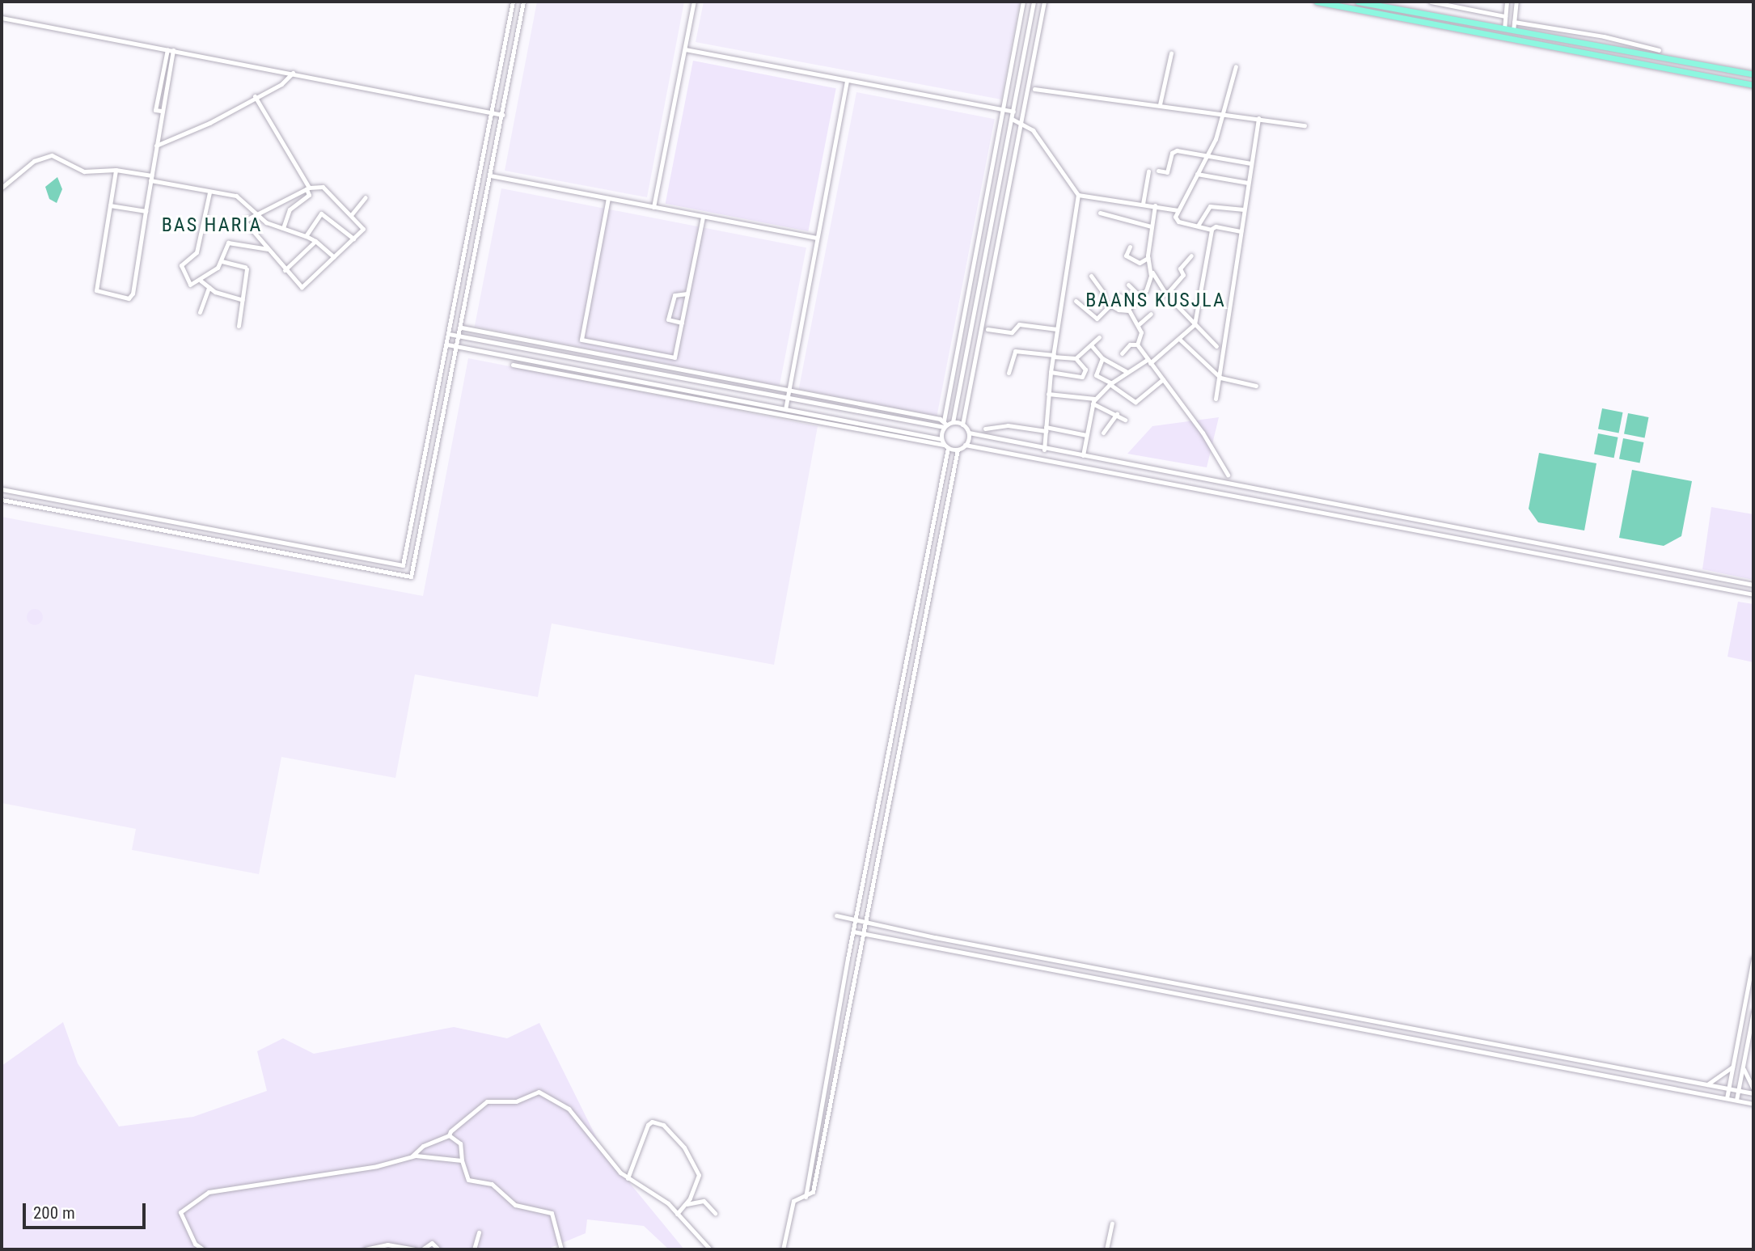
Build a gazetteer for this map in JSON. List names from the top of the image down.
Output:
{
  "districts": ["BAS HARIA", "BAANS KUSJLA"],
  "scale_bar": "200 m"
}
